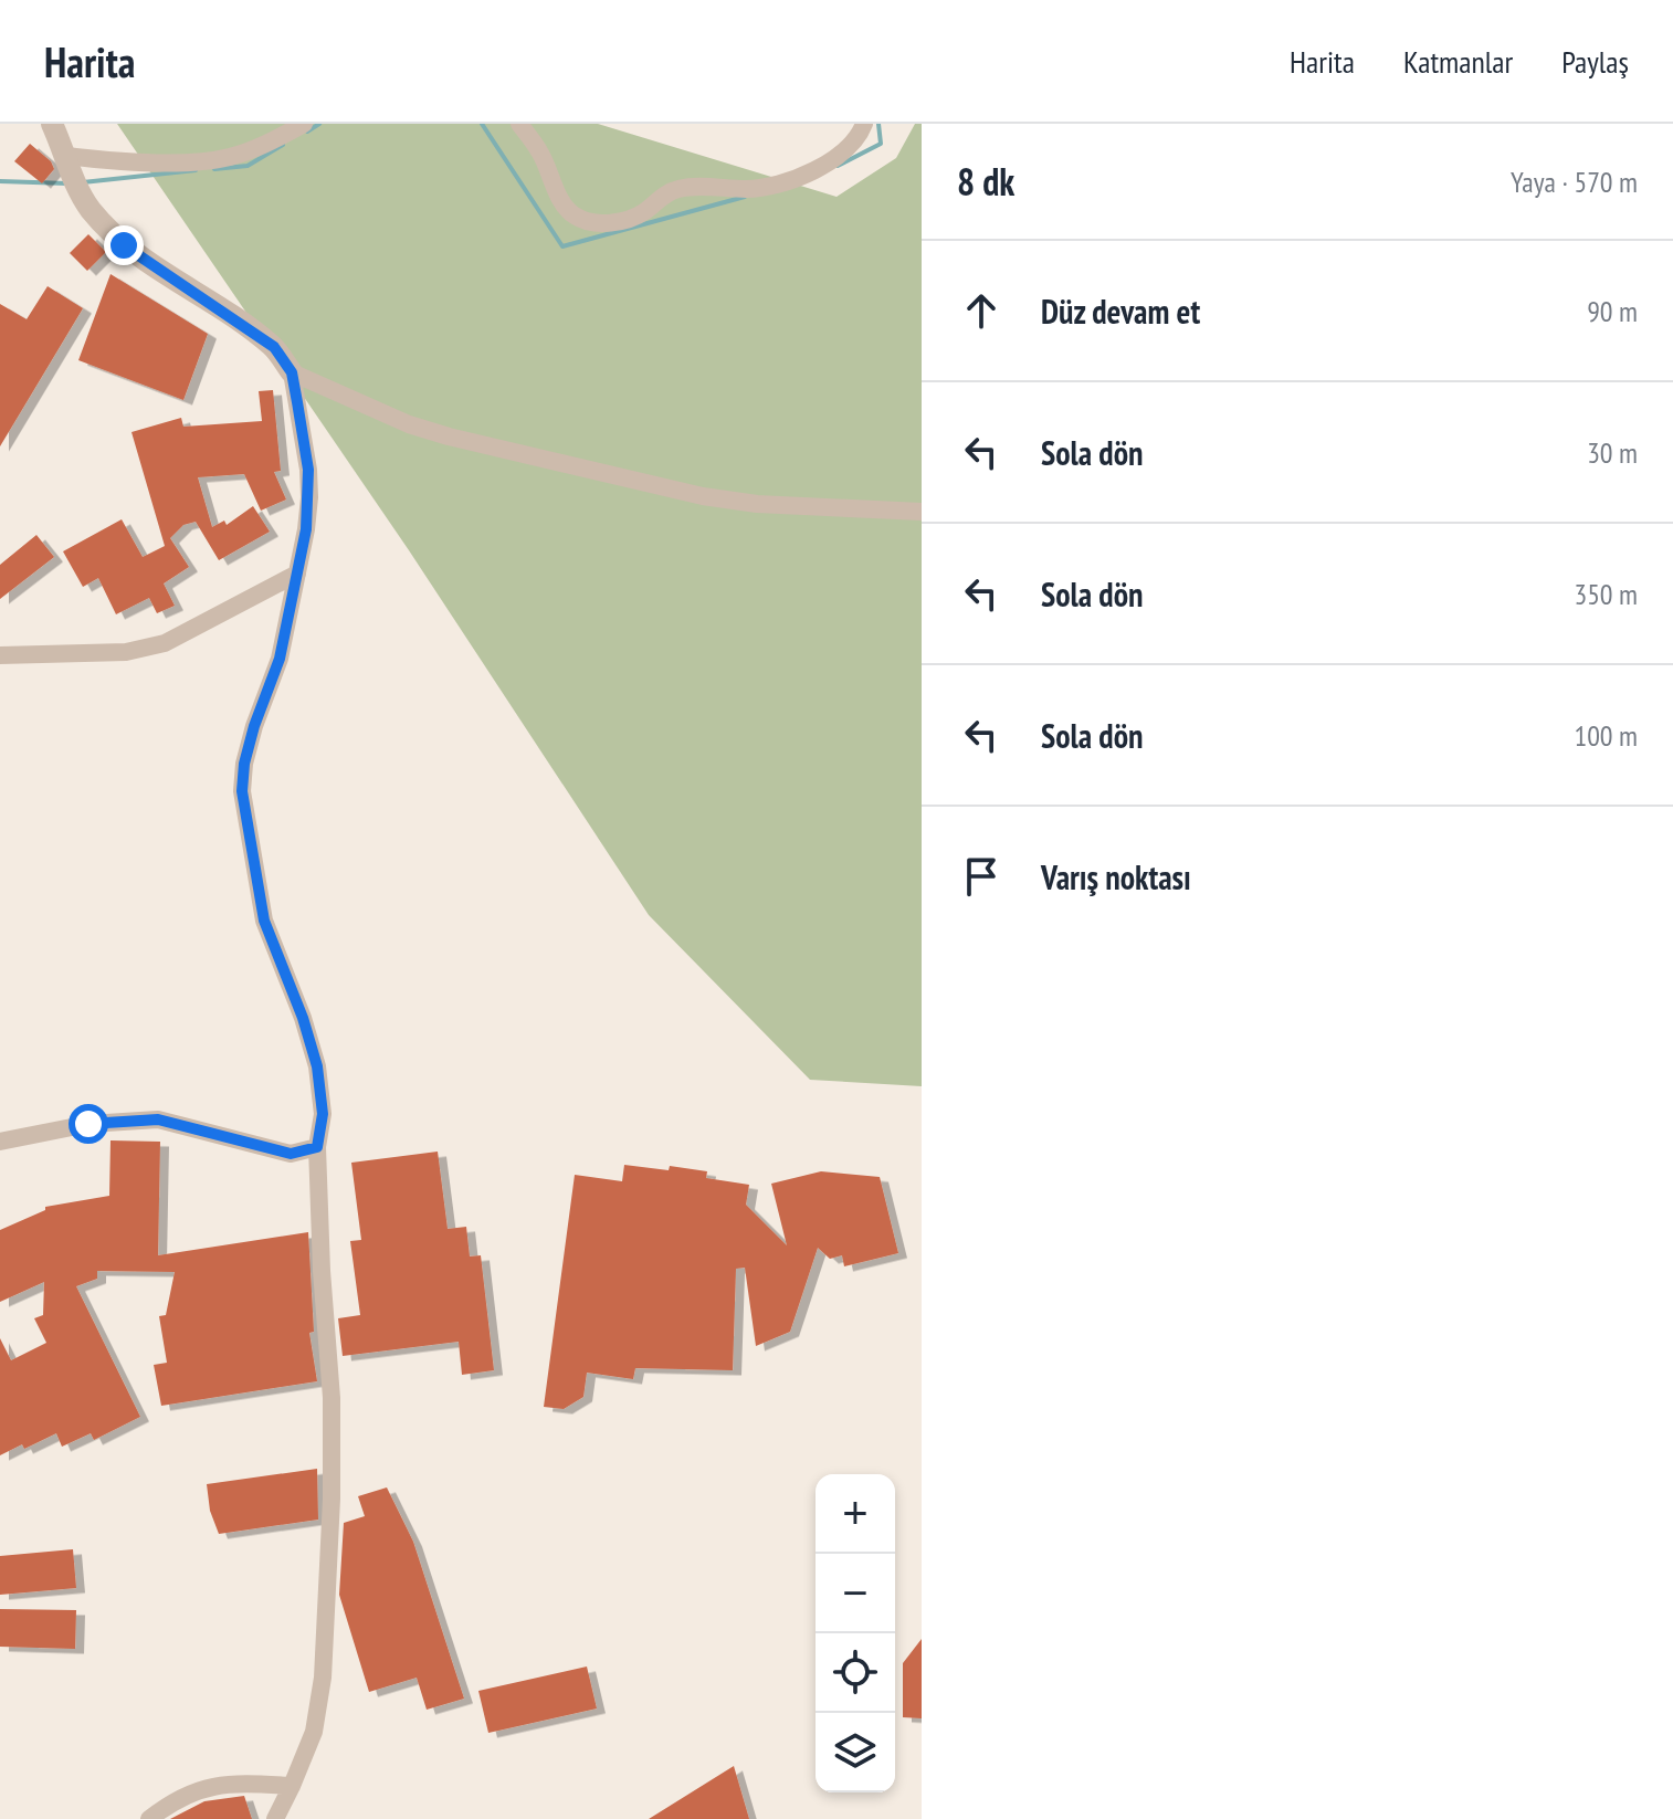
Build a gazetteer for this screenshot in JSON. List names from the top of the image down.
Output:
{
  "page": {
    "header": "Harita",
    "nav": ["Harita", "Katmanlar", "Paylaş"],
    "heading": ["8 dk", "Yaya · 570 m"],
    "list": [
      ["Düz devam et", "90 m"],
      ["Sola dön", "30 m"],
      ["Sola dön", "350 m"],
      ["Sola dön", "100 m"],
      "Varış noktası"
    ],
    "map_buttons": ["+", "−"]
  }
}
